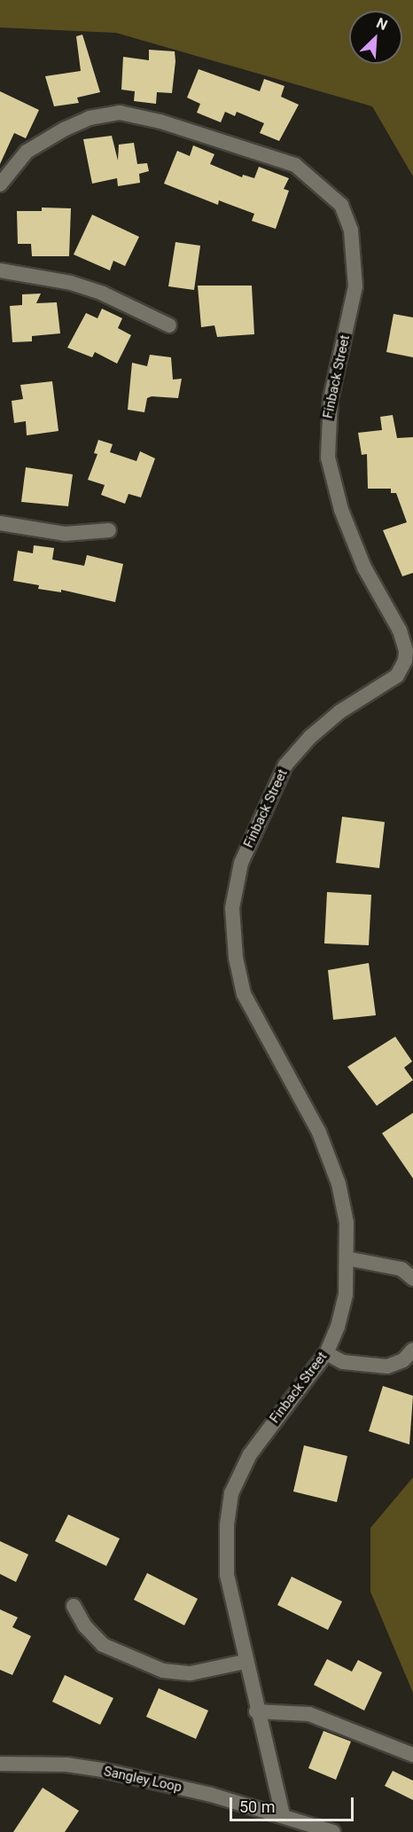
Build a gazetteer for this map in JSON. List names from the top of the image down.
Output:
{
  "streets": {
    "street": ["Finback Street", "Sangley Loop"]
  },
  "crossings": [
    ["Finback Street", "Sangley Loop"]
  ],
  "scale_bar": "50 m",
  "north": "top right"
}
